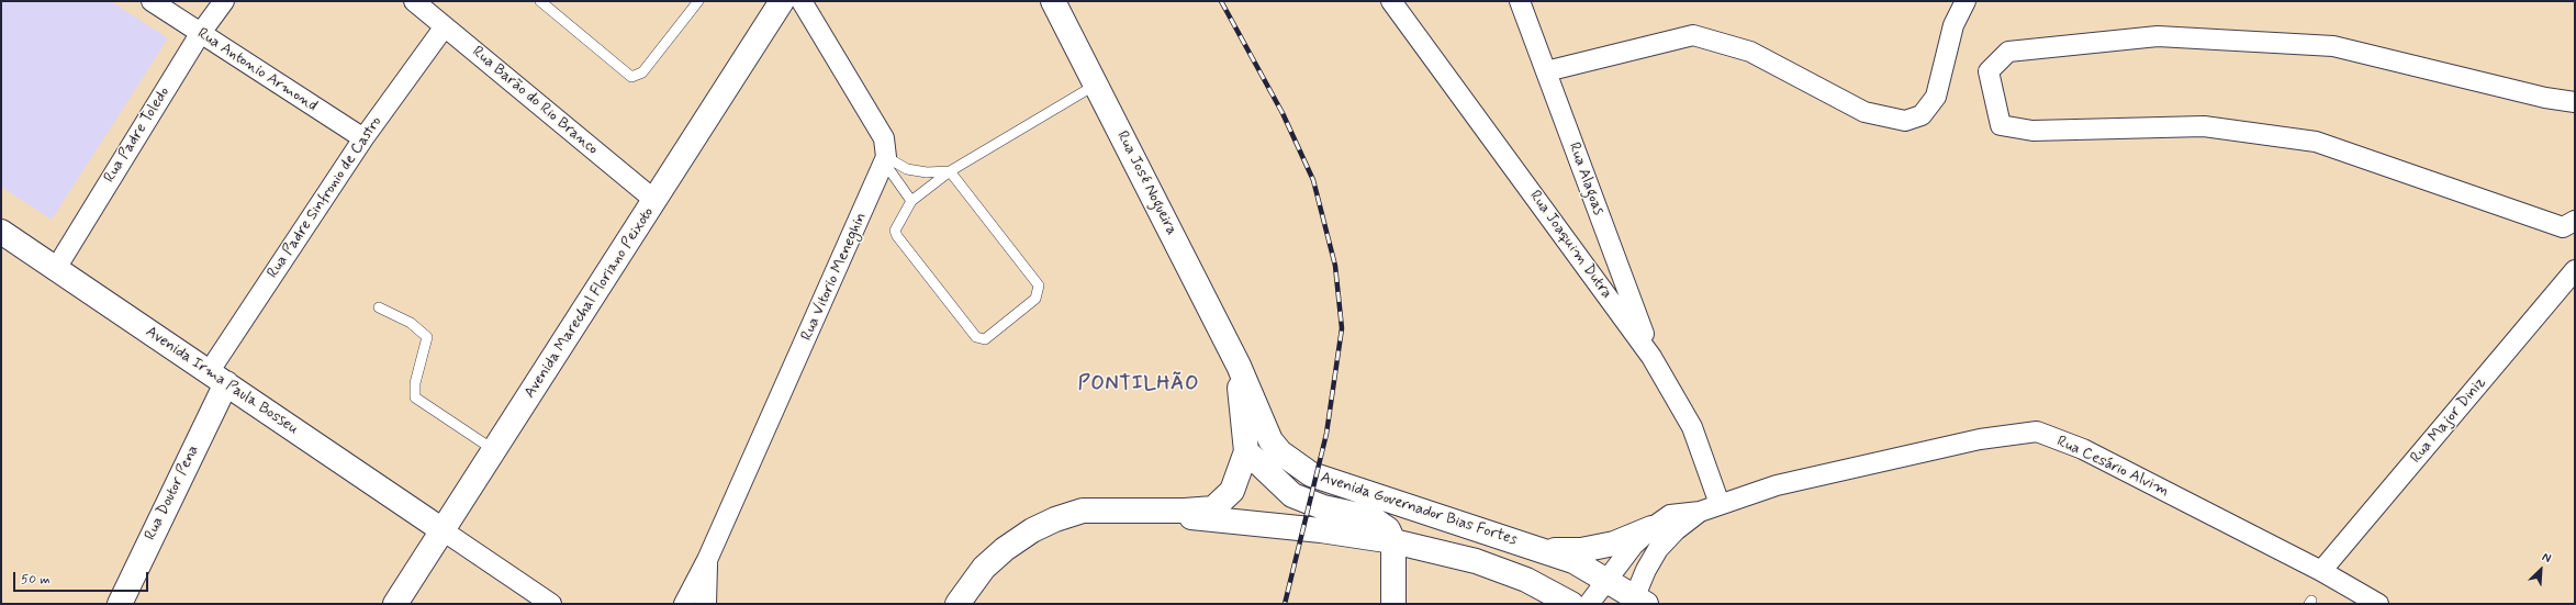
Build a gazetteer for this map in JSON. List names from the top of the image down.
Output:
{
  "streets": {
    "main road": [
      "Rua José Nogueira",
      "Avenida Marechal Floriano Peixoto",
      "Avenida Irma Paula Bosseu",
      "Rua Doutor Pena",
      "Avenida Governador Bias Fortes"
    ],
    "street": [
      "Rua Antonio Armond",
      "Rua Barão do Rio Branco",
      "Rua Padre Toledo",
      "Rua Alagoas",
      "Rua Padre Sinfronio de Castro",
      "Rua Joaquim Dutra",
      "Rua Vitorio Meneghin",
      "Rua Major Diniz",
      "Rua Cesário Alvim"
    ]
  },
  "crossings": [
    ["Rua Antonio Armond", "Rua Padre Toledo"],
    ["Rua Antonio Armond", "Rua Padre Sinfronio de Castro"],
    ["Rua Barão do Rio Branco", "Rua Padre Sinfronio de Castro"],
    ["Rua Barão do Rio Branco", "Avenida Marechal Floriano Peixoto"],
    ["Rua Padre Toledo", "Avenida Irma Paula Bosseu"],
    ["Rua Alagoas", "Rua Joaquim Dutra"],
    ["Rua José Nogueira", "Avenida Governador Bias Fortes"],
    ["Rua Padre Sinfronio de Castro", "Avenida Irma Paula Bosseu"],
    ["Rua Padre Sinfronio de Castro", "Rua Doutor Pena"],
    ["Rua Joaquim Dutra", "Rua Cesário Alvim"],
    ["Avenida Marechal Floriano Peixoto", "Avenida Irma Paula Bosseu"],
    ["Avenida Irma Paula Bosseu", "Rua Doutor Pena"],
    ["Rua Major Diniz", "Rua Cesário Alvim"]
  ],
  "districts": ["PONTILHÃO"],
  "scale_bar": "50 m",
  "north": "top right"
}
